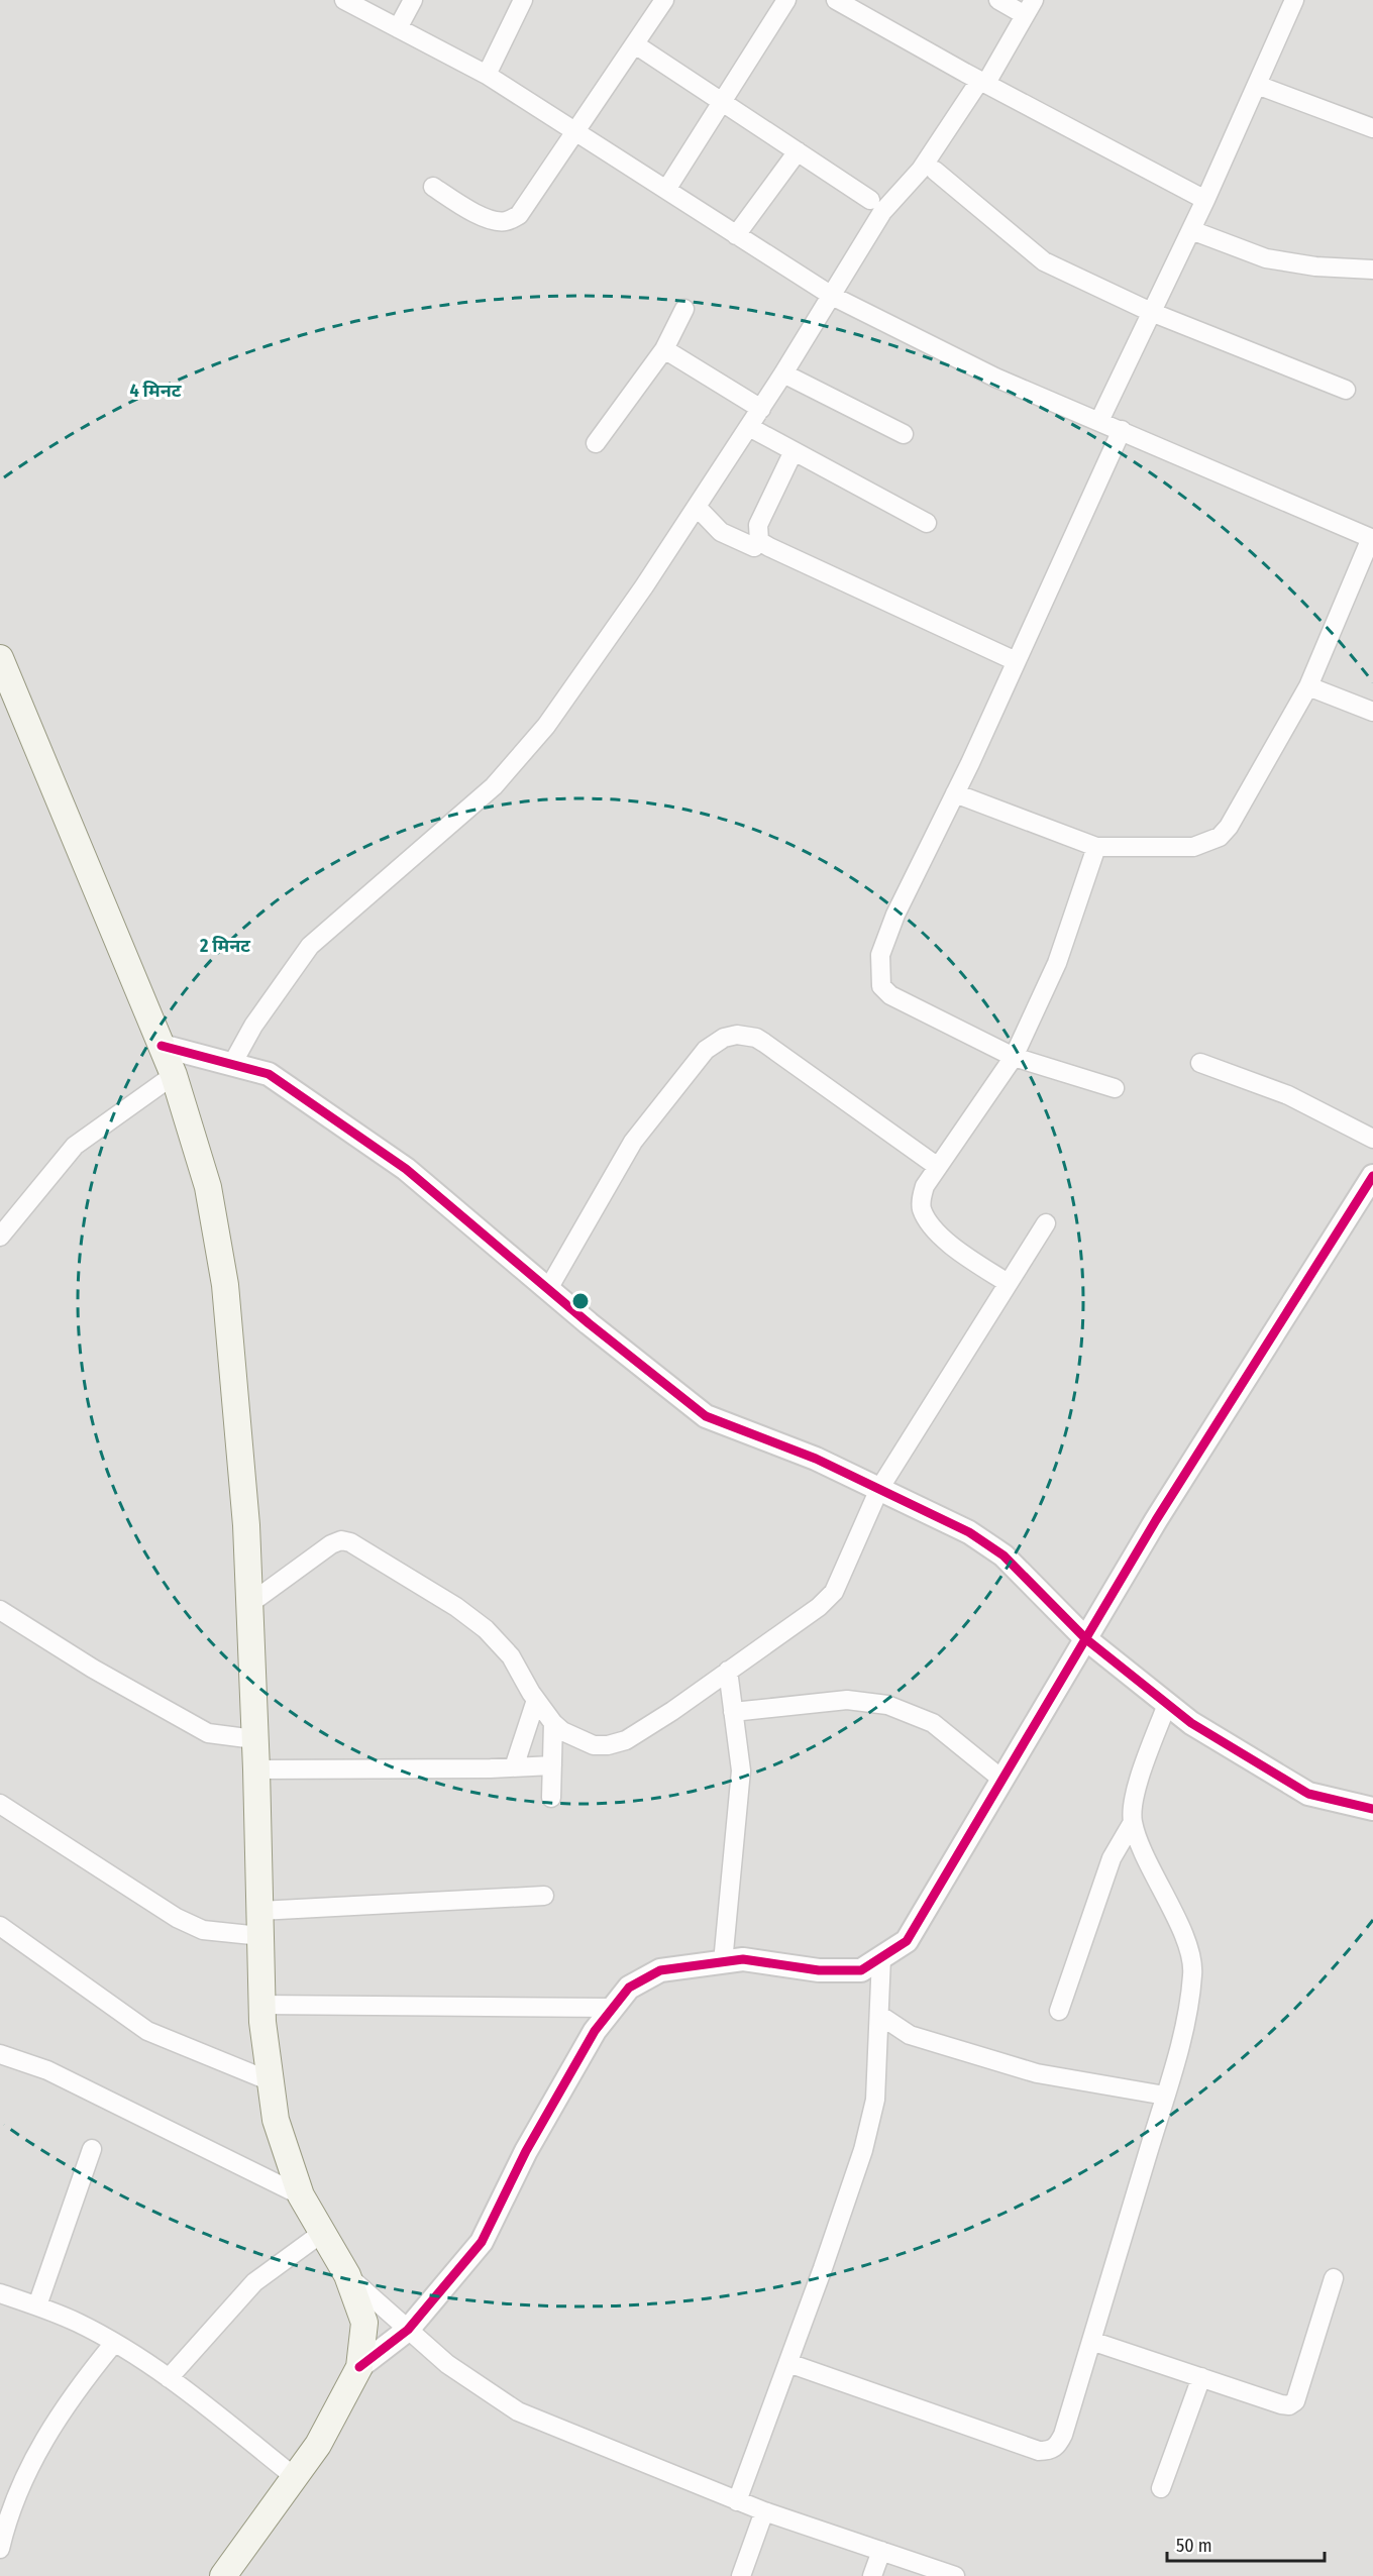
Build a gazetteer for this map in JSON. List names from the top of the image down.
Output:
{
  "scale_bar": "50 m",
  "rings": ["4 मिनट", "2 मिनट"]
}
